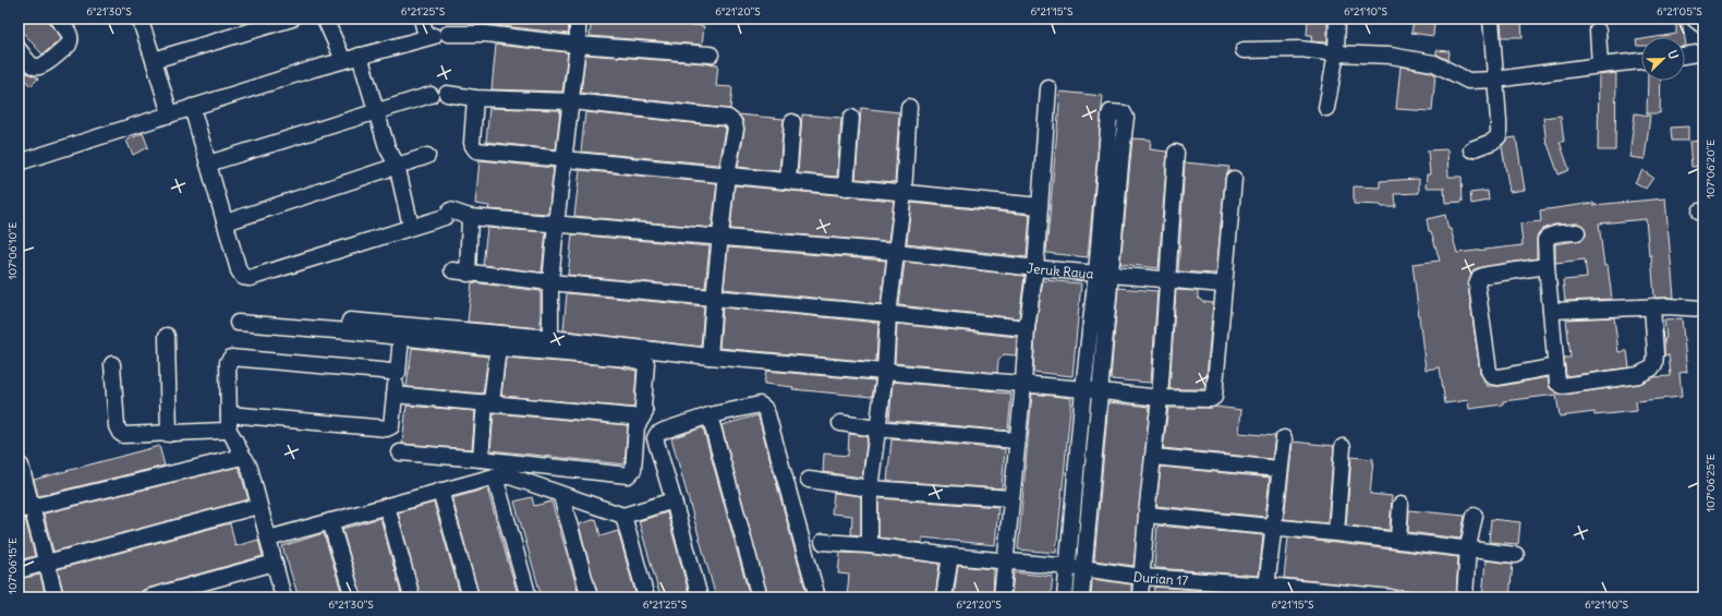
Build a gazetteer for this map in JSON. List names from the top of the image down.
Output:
{
  "streets": {
    "street": ["Jeruk Raya", "Durian 17"]
  },
  "north": "top right",
  "coordinates": [
    "6°21'30\"S",
    "6°21'25\"S",
    "6°21'20\"S",
    "6°21'15\"S",
    "6°21'10\"S",
    "6°21'05\"S",
    "107°06'20\"E",
    "107°06'10\"E",
    "107°06'25\"E",
    "107°06'15\"E"
  ]
}
